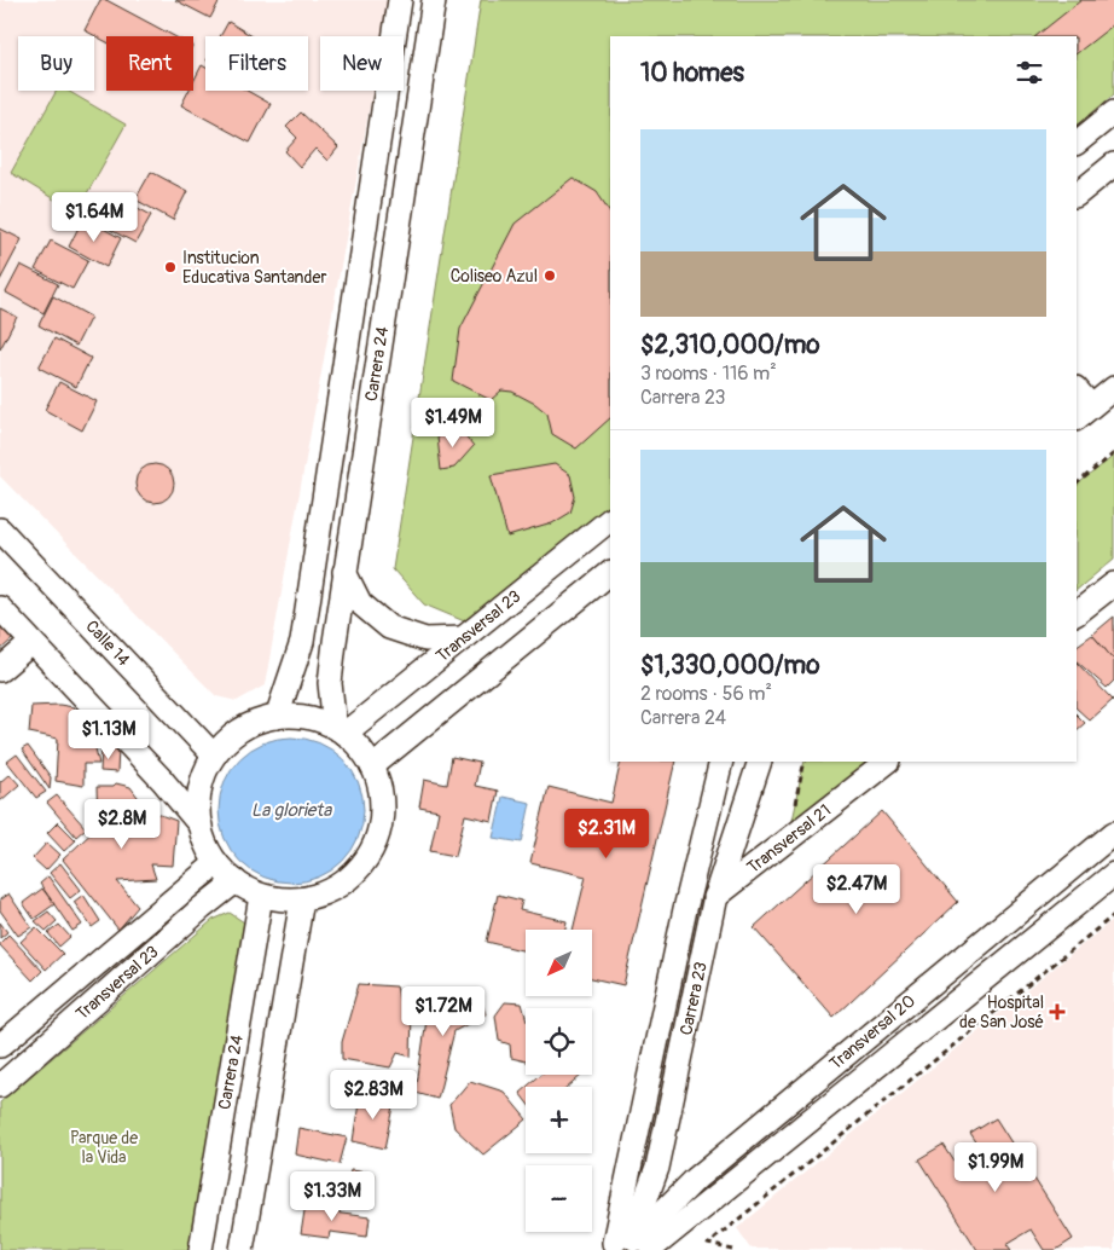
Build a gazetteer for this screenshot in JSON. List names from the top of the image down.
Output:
{
  "streets": {
    "street": [
      "Carrera 24",
      "Transversal 23",
      "Calle 14",
      "Transversal 21",
      "Carrera 23",
      "Transversal 20"
    ]
  },
  "crossings": [
    ["Carrera 24", "Transversal 23"],
    ["Carrera 24", "Calle 14"],
    ["Transversal 23", "Calle 14"],
    ["Transversal 21", "Carrera 23"],
    ["Carrera 23", "Transversal 20"]
  ],
  "water": ["La glorieta"],
  "parks": ["Parque de la Vida"],
  "places": {
    "other": ["Institucion Educativa Santander", "Coliseo Azul"],
    "health": ["Hospital de San José"]
  },
  "north": "bottom left",
  "page": {
    "chip": [
      "Buy",
      "Rent",
      "Filters",
      "New"
    ],
    "heading": "10 homes",
    "list": [
      {
        "name": "$2,310,000/mo",
        "note": "3 rooms · 116 m² · Carrera 23"
      },
      {
        "name": "$1,330,000/mo",
        "note": "2 rooms · 56 m² · Carrera 24"
      }
    ],
    "price": [
      "$1.64M",
      "$1.49M",
      "$1.13M",
      "$2.8M",
      "$2.31M",
      "$2.47M",
      "$1.72M",
      "$2.83M",
      "$1.99M",
      "$1.33M"
    ],
    "map_buttons": ["+", "−"]
  }
}
